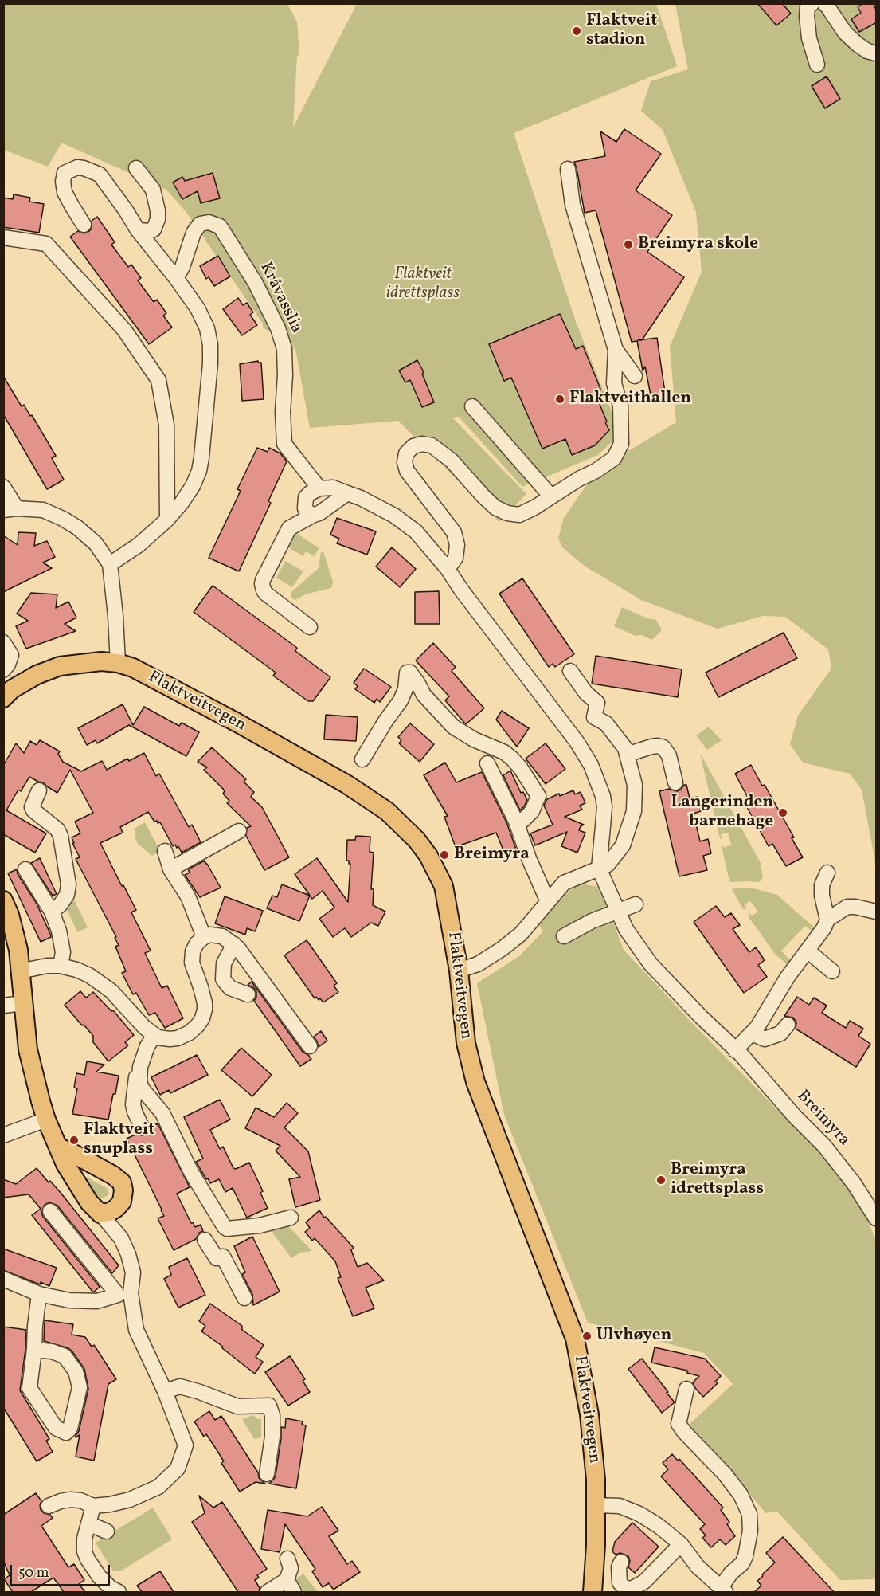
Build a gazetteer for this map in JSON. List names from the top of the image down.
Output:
{
  "streets": {
    "main road": ["Flaktveitvegen"],
    "street": ["Kråvasslia", "Breimyra"]
  },
  "crossings": [
    ["Kråvasslia", "Breimyra"]
  ],
  "parks": ["Flaktveit idrettsplass"],
  "places": [
    "Flaktveit stadion",
    "Breimyra skole",
    "Flaktveithallen",
    "Langerinden barnehage",
    "Breimyra",
    "Flaktveit snuplass",
    "Breimyra idrettsplass",
    "Ulvhøyen"
  ],
  "scale_bar": "50 m"
}
